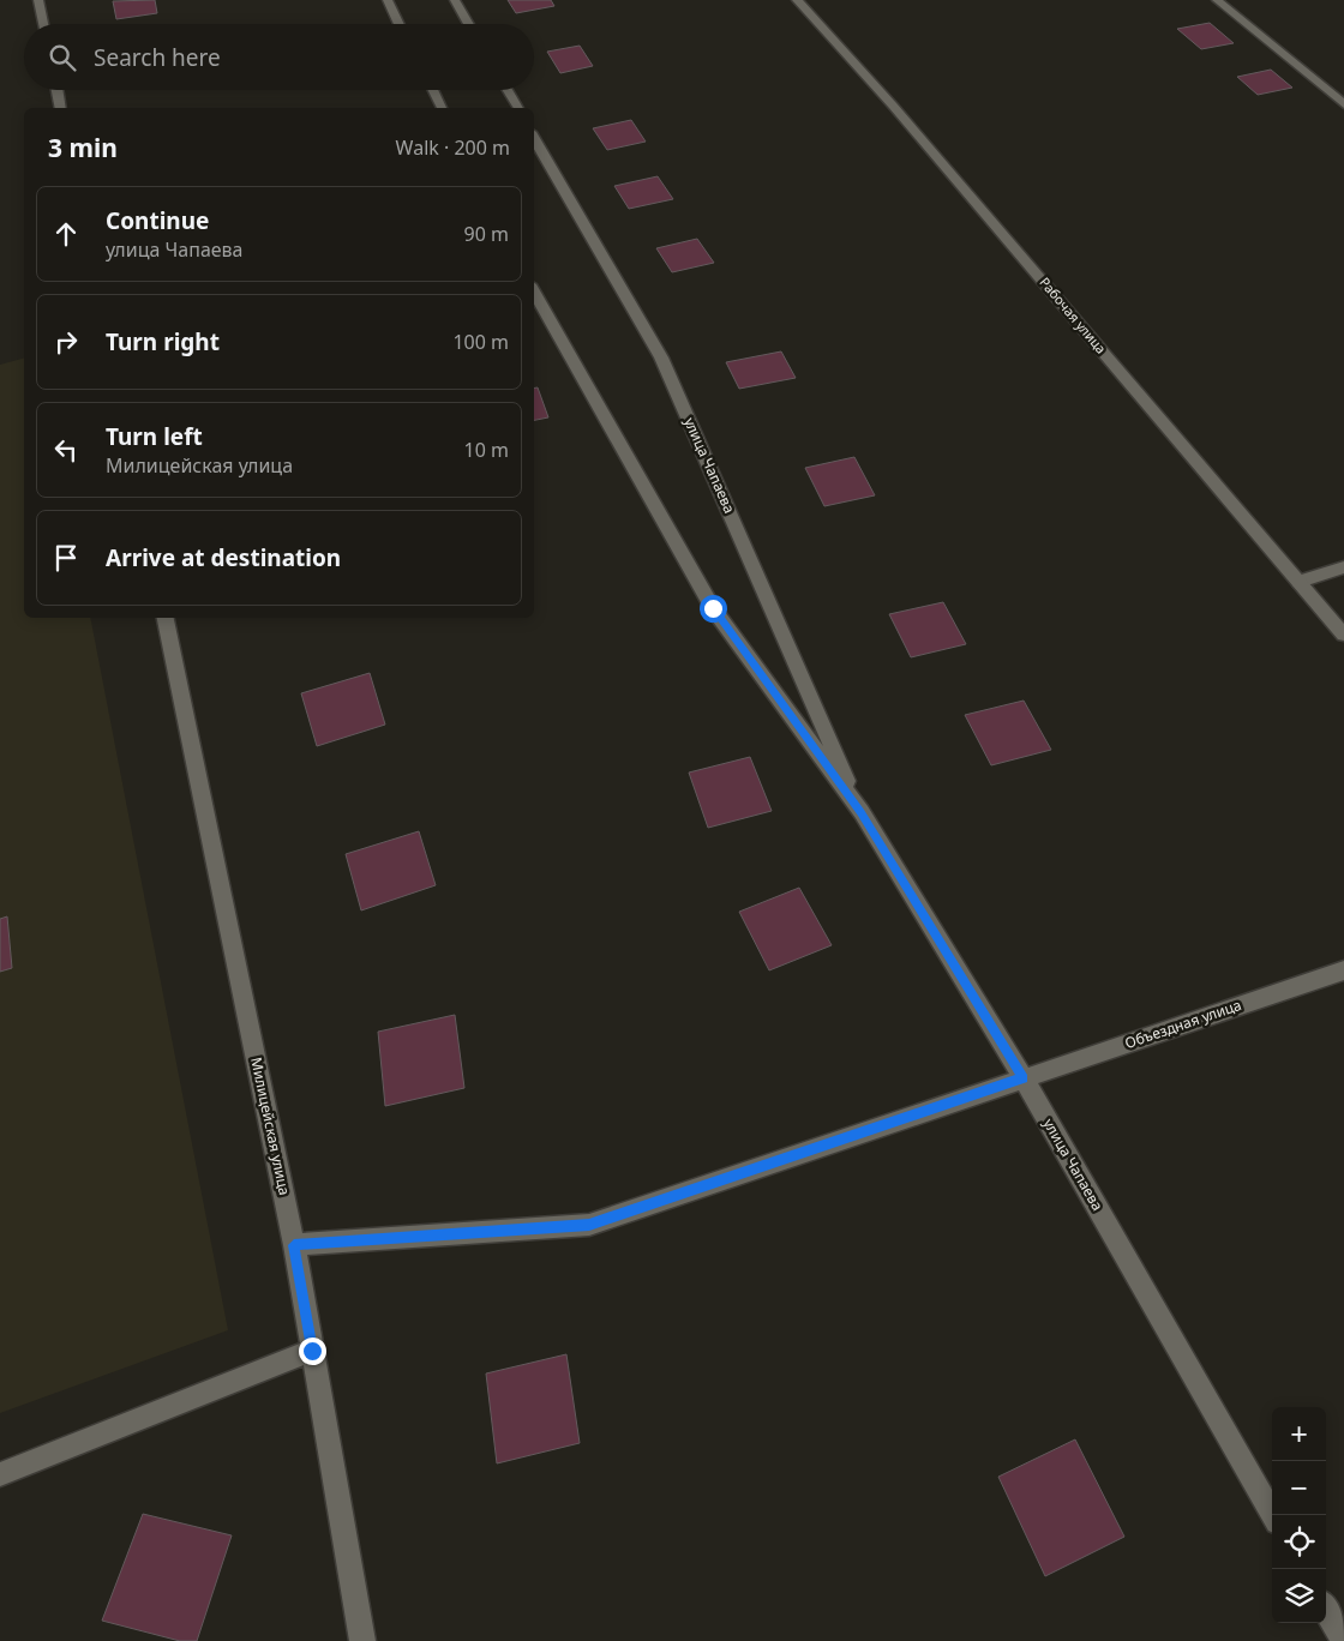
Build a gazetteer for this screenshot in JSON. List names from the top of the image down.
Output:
{
  "streets": {
    "street": [
      "Рабочая улица",
      "улица Чапаева",
      "Объездная улица",
      "Милицейская улица"
    ]
  },
  "crossings": [
    ["улица Чапаева", "Объездная улица"],
    ["Объездная улица", "Милицейская улица"]
  ],
  "page": {
    "search": "Search here",
    "heading": ["3 min", "Walk · 200 m"],
    "list": [
      ["Continue", "улица Чапаева", "90 m"],
      ["Turn right", "100 m"],
      ["Turn left", "Милицейская улица", "10 m"],
      "Arrive at destination"
    ],
    "map_buttons": ["+", "−"]
  }
}
